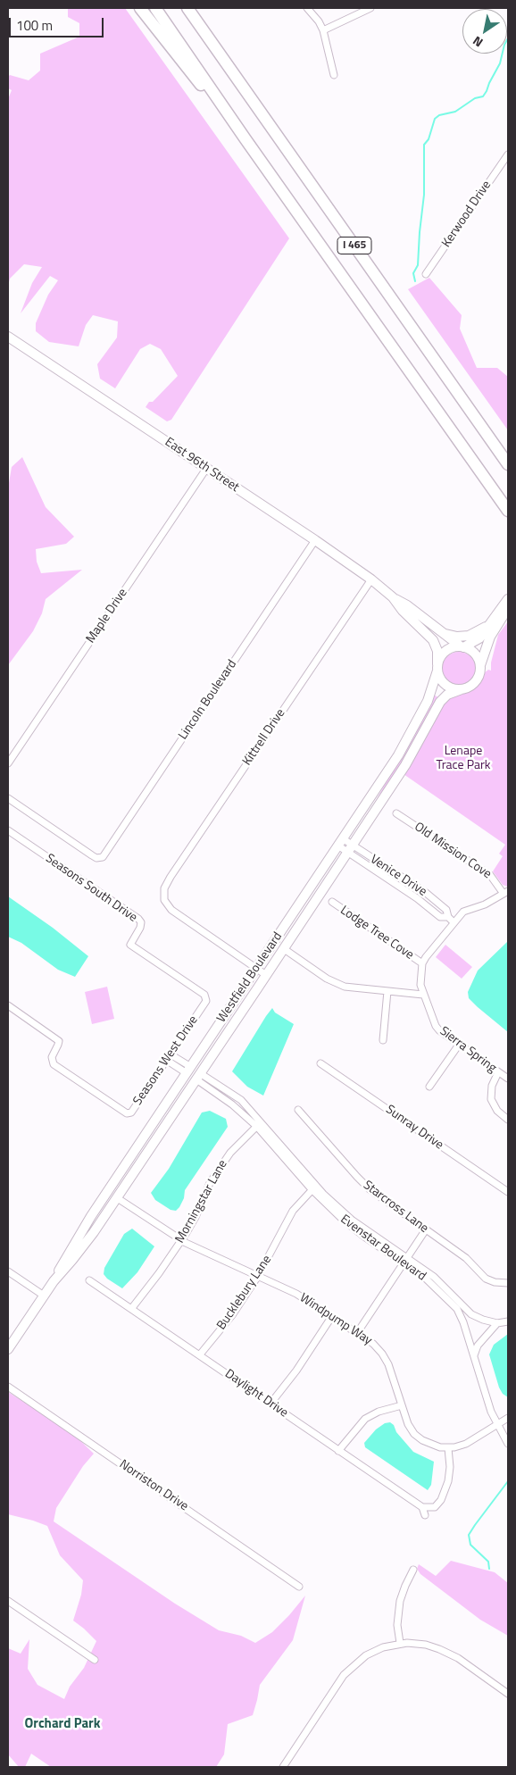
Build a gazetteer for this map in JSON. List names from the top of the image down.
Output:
{
  "streets": {
    "highway": ["I 465"],
    "main road": ["East 96th Street", "Westfield Boulevard"],
    "street": [
      "Kerwood Drive",
      "Maple Drive",
      "Lincoln Boulevard",
      "Kittrell Drive",
      "Old Mission Cove",
      "Venice Drive",
      "Seasons South Drive",
      "Lodge Tree Cove",
      "Sierra Spring",
      "Seasons West Drive",
      "Sunray Drive",
      "Morningstar Lane",
      "Starcross Lane",
      "Evenstar Boulevard",
      "Bucklebury Lane",
      "Windpump Way",
      "Daylight Drive",
      "Norriston Drive"
    ]
  },
  "crossings": [
    ["East 96th Street", "Maple Drive"],
    ["East 96th Street", "Lincoln Boulevard"],
    ["East 96th Street", "Kittrell Drive"],
    ["East 96th Street", "Westfield Boulevard"],
    ["Kittrell Drive", "Westfield Boulevard"],
    ["Old Mission Cove", "Sierra Spring"],
    ["Venice Drive", "Westfield Boulevard"],
    ["Venice Drive", "Sierra Spring"],
    ["Seasons South Drive", "Seasons West Drive"],
    ["Lodge Tree Cove", "Sierra Spring"],
    ["Westfield Boulevard", "Evenstar Boulevard"],
    ["Westfield Boulevard", "Windpump Way"],
    ["Morningstar Lane", "Evenstar Boulevard"],
    ["Morningstar Lane", "Windpump Way"],
    ["Morningstar Lane", "Daylight Drive"],
    ["Evenstar Boulevard", "Bucklebury Lane"],
    ["Bucklebury Lane", "Windpump Way"],
    ["Bucklebury Lane", "Daylight Drive"]
  ],
  "districts": ["Orchard Park"],
  "parks": ["Lenape Trace Park"],
  "scale_bar": "100 m",
  "north": "bottom left"
}
